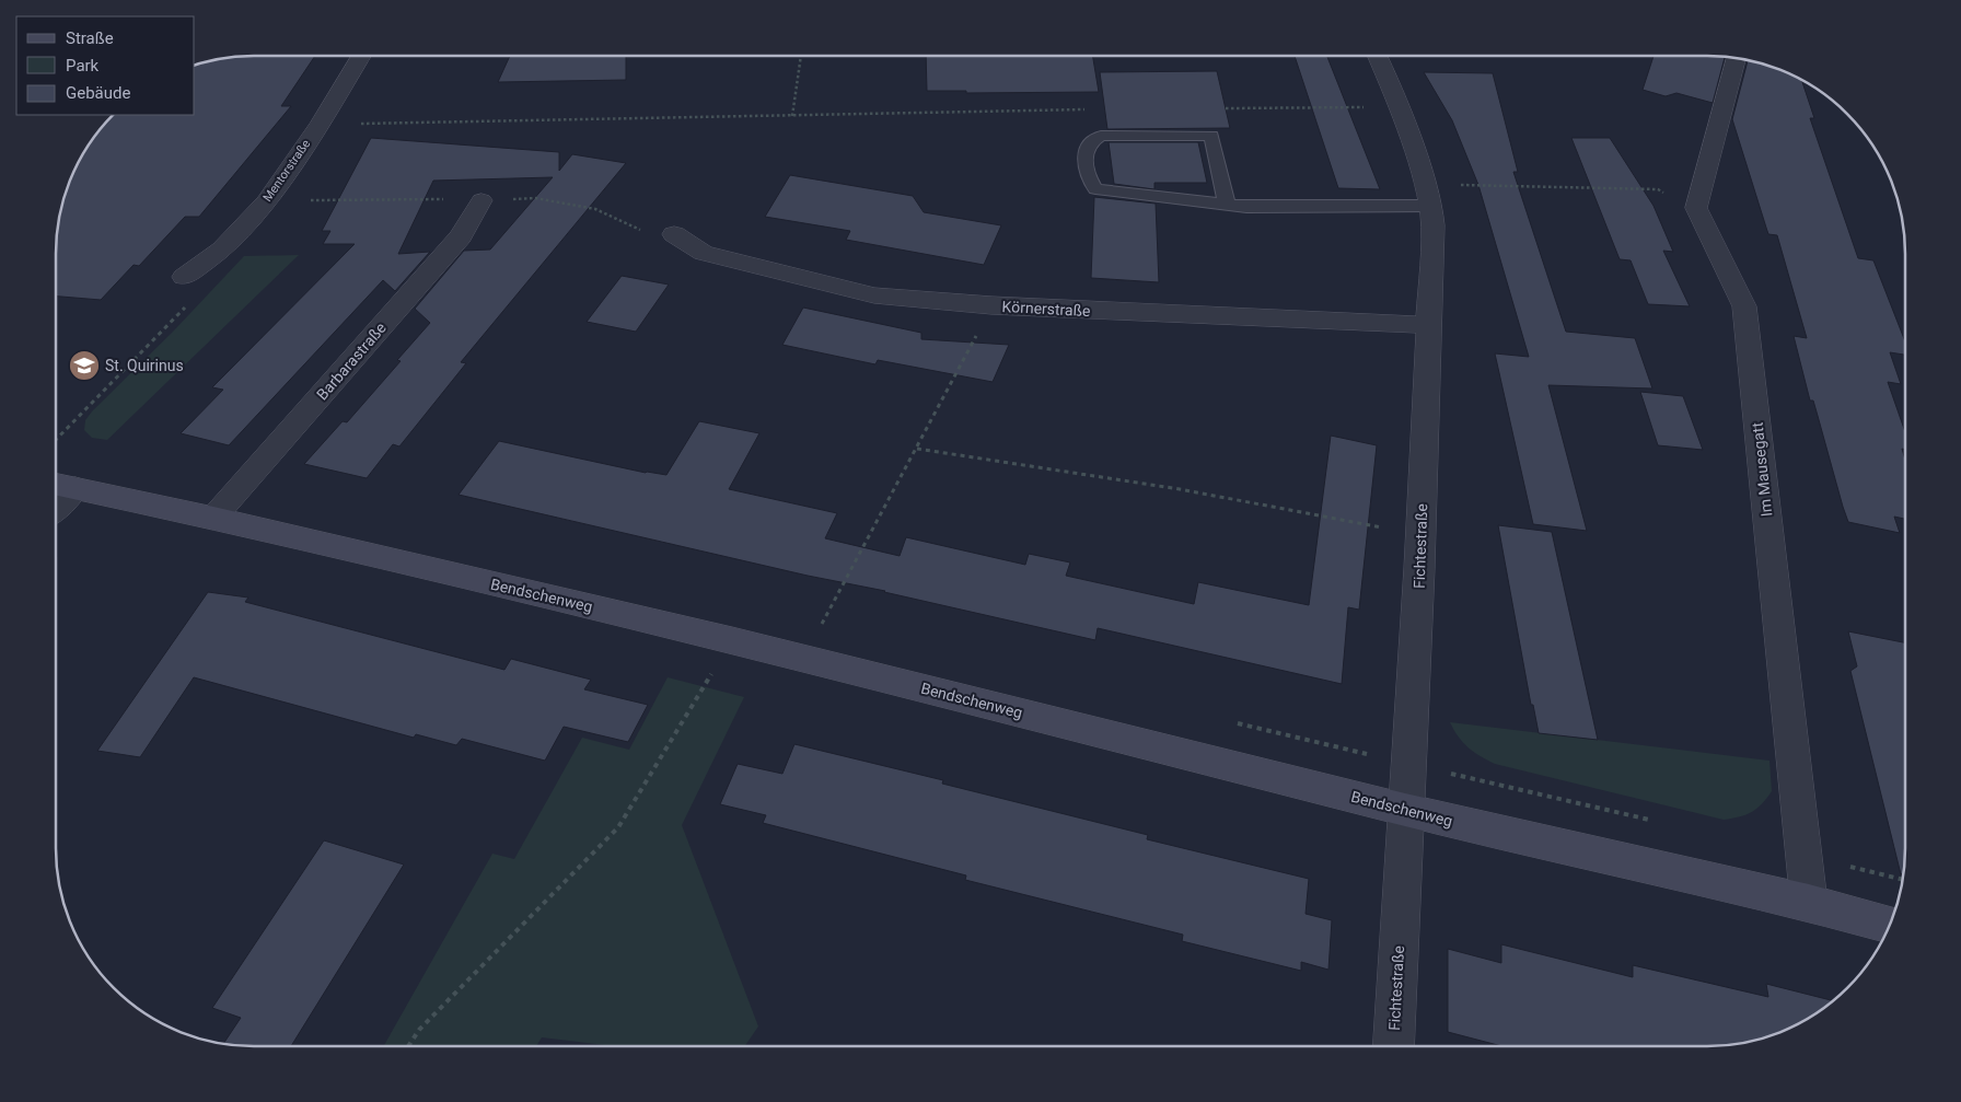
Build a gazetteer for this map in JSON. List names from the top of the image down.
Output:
{
  "streets": {
    "street": [
      "Mentorstraße",
      "Körnerstraße",
      "Barbarastraße",
      "Im Mausegatt",
      "Fichtestraße",
      "Bendschenweg"
    ]
  },
  "crossings": [
    ["Körnerstraße", "Fichtestraße"],
    ["Barbarastraße", "Bendschenweg"],
    ["Im Mausegatt", "Bendschenweg"],
    ["Fichtestraße", "Bendschenweg"]
  ],
  "places": {
    "school or university": ["St. Quirinus"]
  },
  "legend": ["Straße", "Park", "Gebäude"]
}
